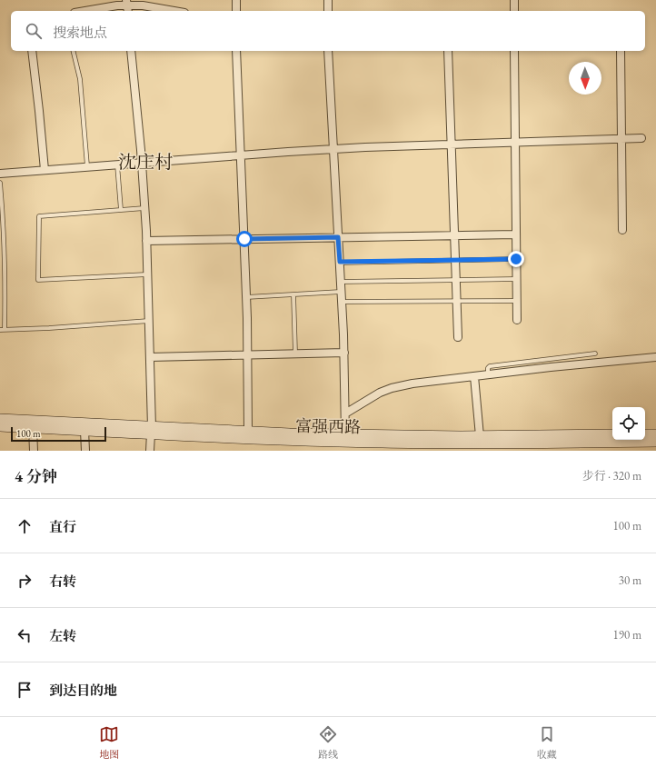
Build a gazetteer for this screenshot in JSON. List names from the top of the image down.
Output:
{
  "streets": {
    "main road": ["富强西路"]
  },
  "districts": ["沈庄村"],
  "scale_bar": "100 m",
  "north": "bottom",
  "page": {
    "search": "搜索地点",
    "scale": "100 m",
    "heading": ["4 分钟", "步行 · 320 m"],
    "list": [
      ["直行", "100 m"],
      ["右转", "30 m"],
      ["左转", "190 m"],
      "到达目的地"
    ],
    "nav": ["地图", "路线", "收藏"]
  }
}
